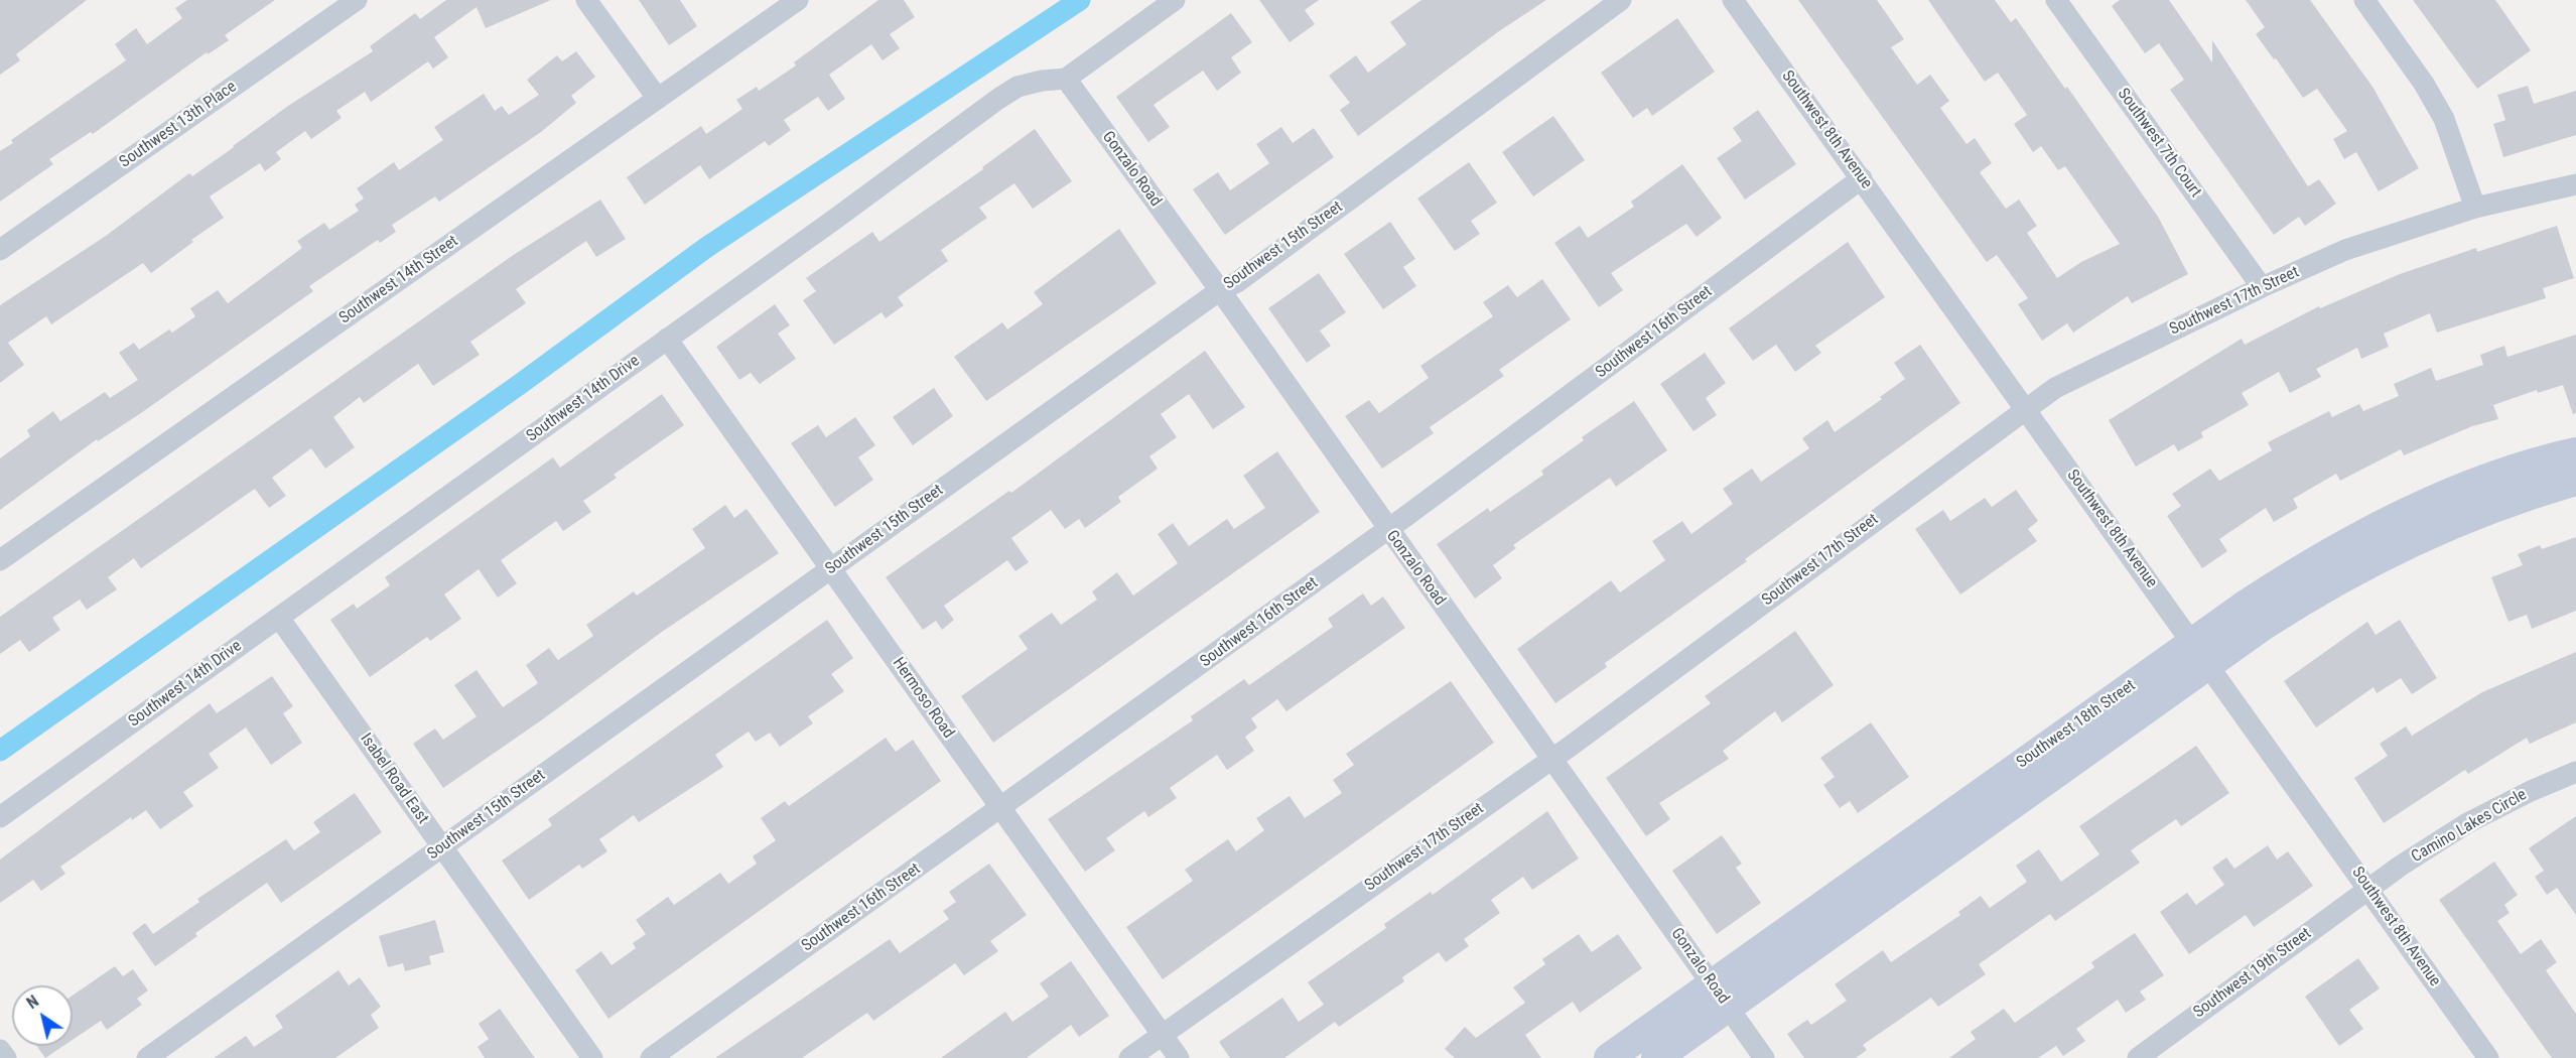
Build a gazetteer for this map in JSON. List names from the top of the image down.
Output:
{
  "streets": {
    "main road": ["Southwest 18th Street"],
    "street": [
      "Southwest 13th Place",
      "Southwest 8th Avenue",
      "Southwest 7th Court",
      "Gonzalo Road",
      "Southwest 15th Street",
      "Southwest 14th Street",
      "Southwest 17th Street",
      "Southwest 16th Street",
      "Southwest 14th Drive",
      "Hermoso Road",
      "Isabel Road East",
      "Camino Lakes Circle",
      "Southwest 19th Street"
    ]
  },
  "crossings": [
    ["Southwest 8th Avenue", "Southwest 17th Street"],
    ["Southwest 8th Avenue", "Southwest 16th Street"],
    ["Southwest 8th Avenue", "Southwest 18th Street"],
    ["Southwest 8th Avenue", "Camino Lakes Circle"],
    ["Southwest 8th Avenue", "Southwest 19th Street"],
    ["Southwest 7th Court", "Southwest 17th Street"],
    ["Gonzalo Road", "Southwest 15th Street"],
    ["Gonzalo Road", "Southwest 17th Street"],
    ["Gonzalo Road", "Southwest 16th Street"],
    ["Gonzalo Road", "Southwest 14th Drive"],
    ["Gonzalo Road", "Southwest 18th Street"],
    ["Southwest 15th Street", "Hermoso Road"],
    ["Southwest 15th Street", "Isabel Road East"],
    ["Southwest 17th Street", "Hermoso Road"],
    ["Southwest 16th Street", "Hermoso Road"],
    ["Southwest 14th Drive", "Hermoso Road"],
    ["Southwest 14th Drive", "Isabel Road East"],
    ["Camino Lakes Circle", "Southwest 19th Street"]
  ],
  "north": "top left"
}
